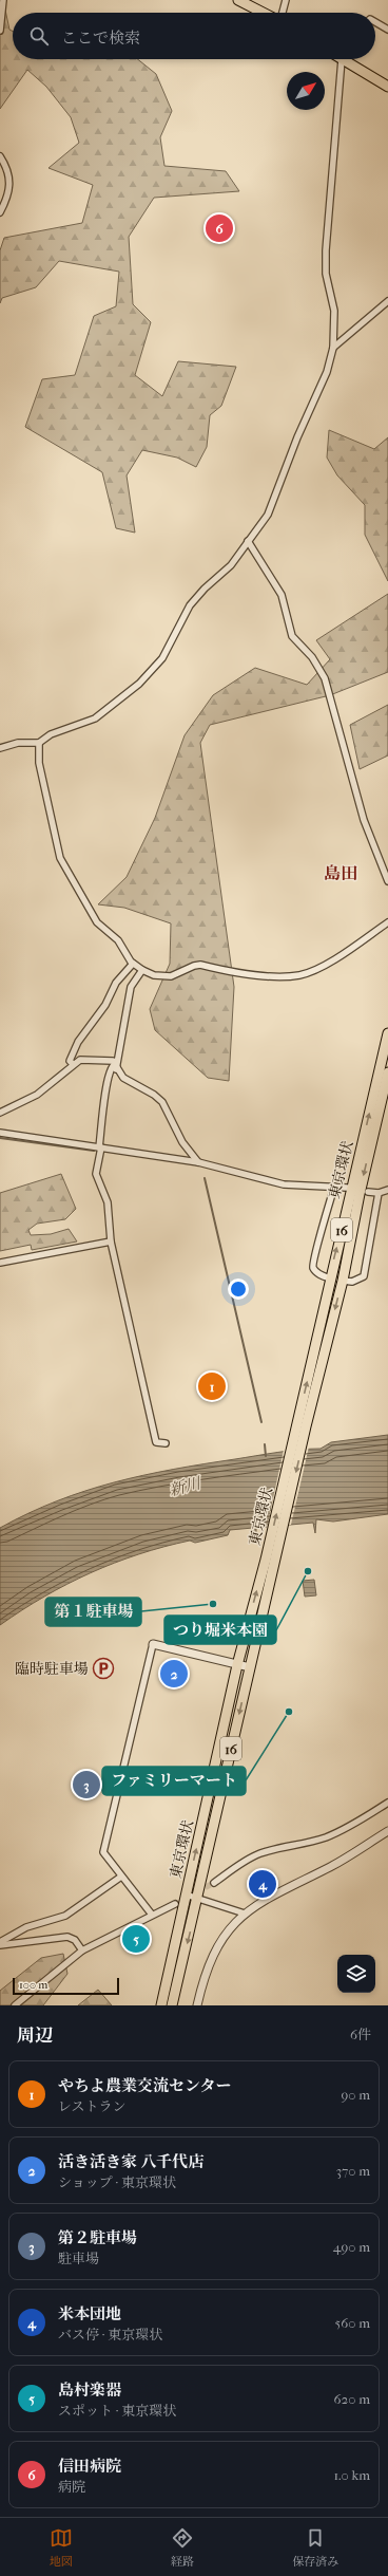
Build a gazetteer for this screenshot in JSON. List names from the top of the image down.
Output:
{
  "streets": {
    "main road": ["東京環状", "16"]
  },
  "districts": ["島田"],
  "water": ["新川"],
  "places": {
    "other": ["つり堀米本園", "第１駐車場", "ファミリーマート"],
    "parking": ["臨時駐車場"]
  },
  "scale_bar": "100 m",
  "north": "top right",
  "page": {
    "search": "ここで検索",
    "pins": [
      "6",
      "1",
      "2",
      "3",
      "4",
      "5"
    ],
    "scale": "100 m",
    "heading": ["周辺", "6件"],
    "list": [
      {
        "mark": "1",
        "name": "やちよ農業交流センター",
        "note": "レストラン",
        "value": "90 m"
      },
      {
        "mark": "2",
        "name": "活き活き家 八千代店",
        "note": "ショップ · 東京環状",
        "value": "370 m"
      },
      {
        "mark": "3",
        "name": "第２駐車場",
        "note": "駐車場",
        "value": "490 m"
      },
      {
        "mark": "4",
        "name": "米本団地",
        "note": "バス停 · 東京環状",
        "value": "560 m"
      },
      {
        "mark": "5",
        "name": "島村楽器",
        "note": "スポット · 東京環状",
        "value": "620 m"
      },
      {
        "mark": "6",
        "name": "信田病院",
        "note": "病院",
        "value": "1.0 km"
      }
    ],
    "nav": ["地図", "経路", "保存済み"]
  }
}
